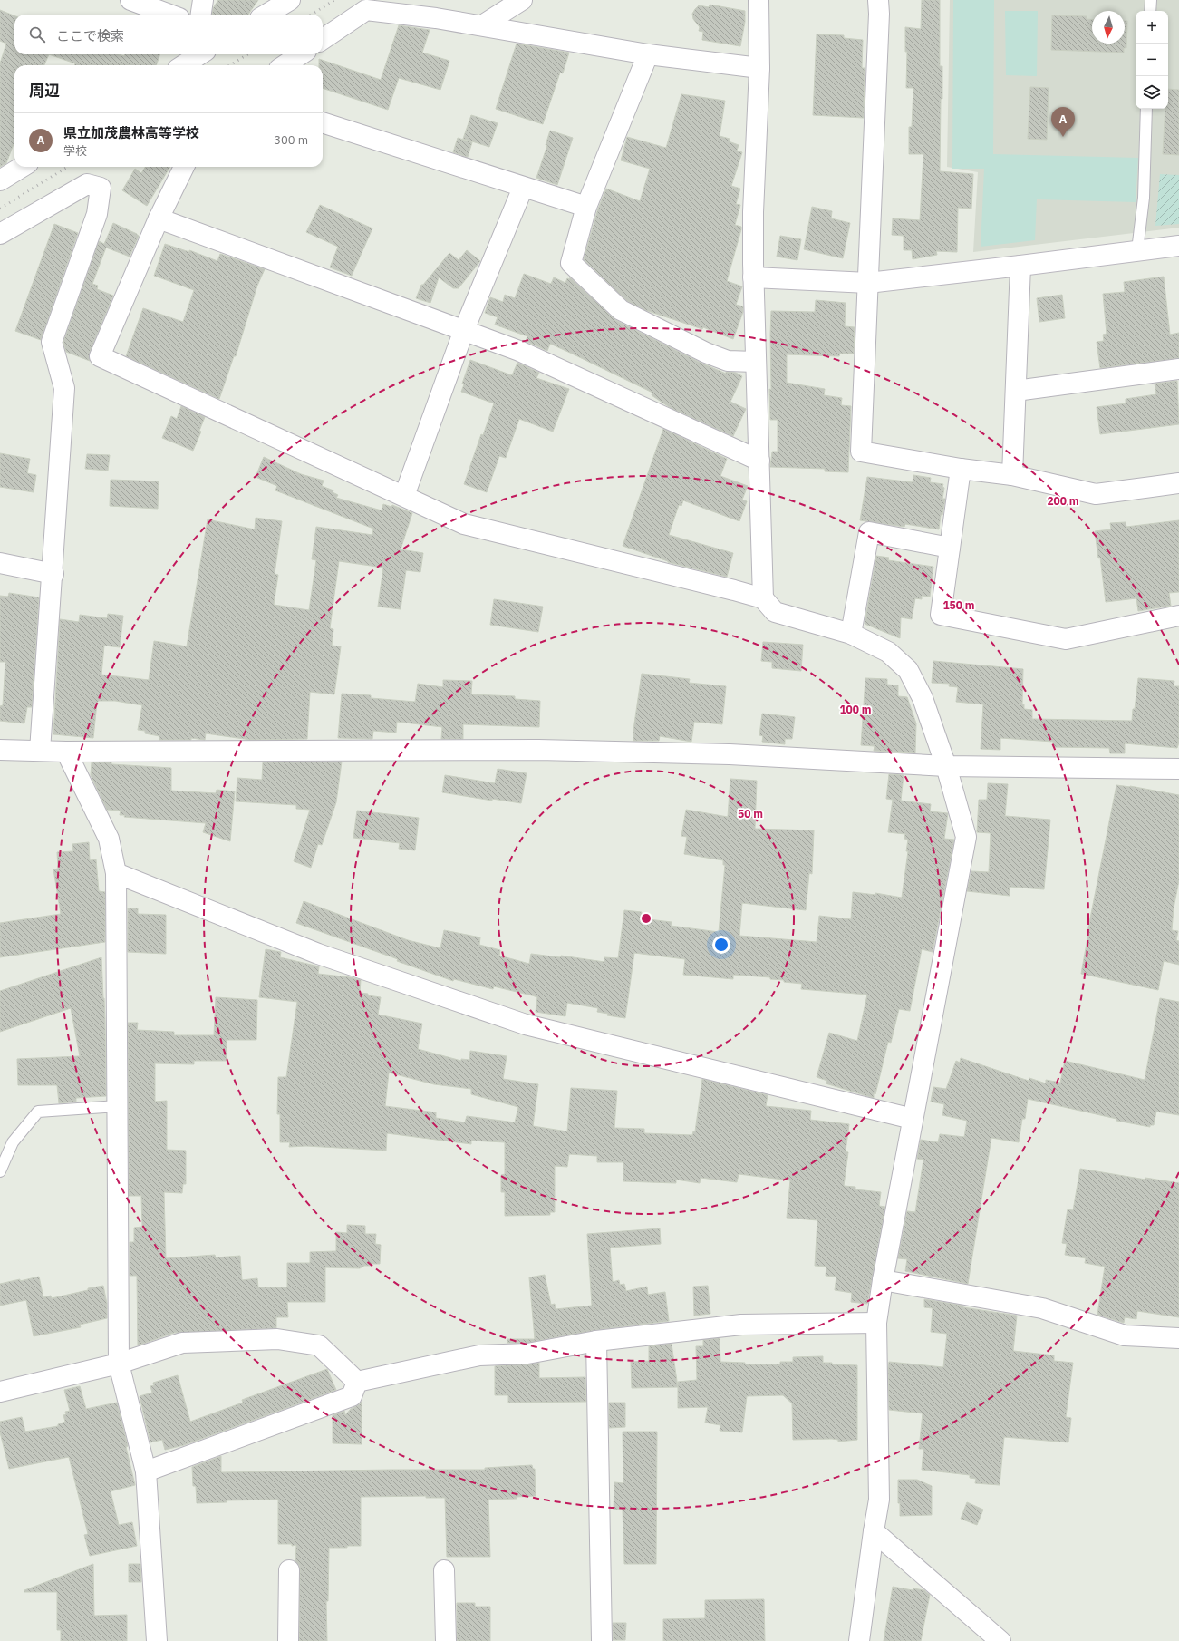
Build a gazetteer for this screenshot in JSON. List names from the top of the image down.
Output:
{
  "north": "bottom",
  "page": {
    "map_buttons": ["+", "−"],
    "search": "ここで検索",
    "heading": "周辺",
    "pins": "A",
    "list": [
      {
        "mark": "A",
        "name": "県立加茂農林高等学校",
        "note": "学校",
        "value": "300 m"
      }
    ]
  },
  "rings": [
    "200 m",
    "150 m",
    "100 m",
    "50 m"
  ]
}
